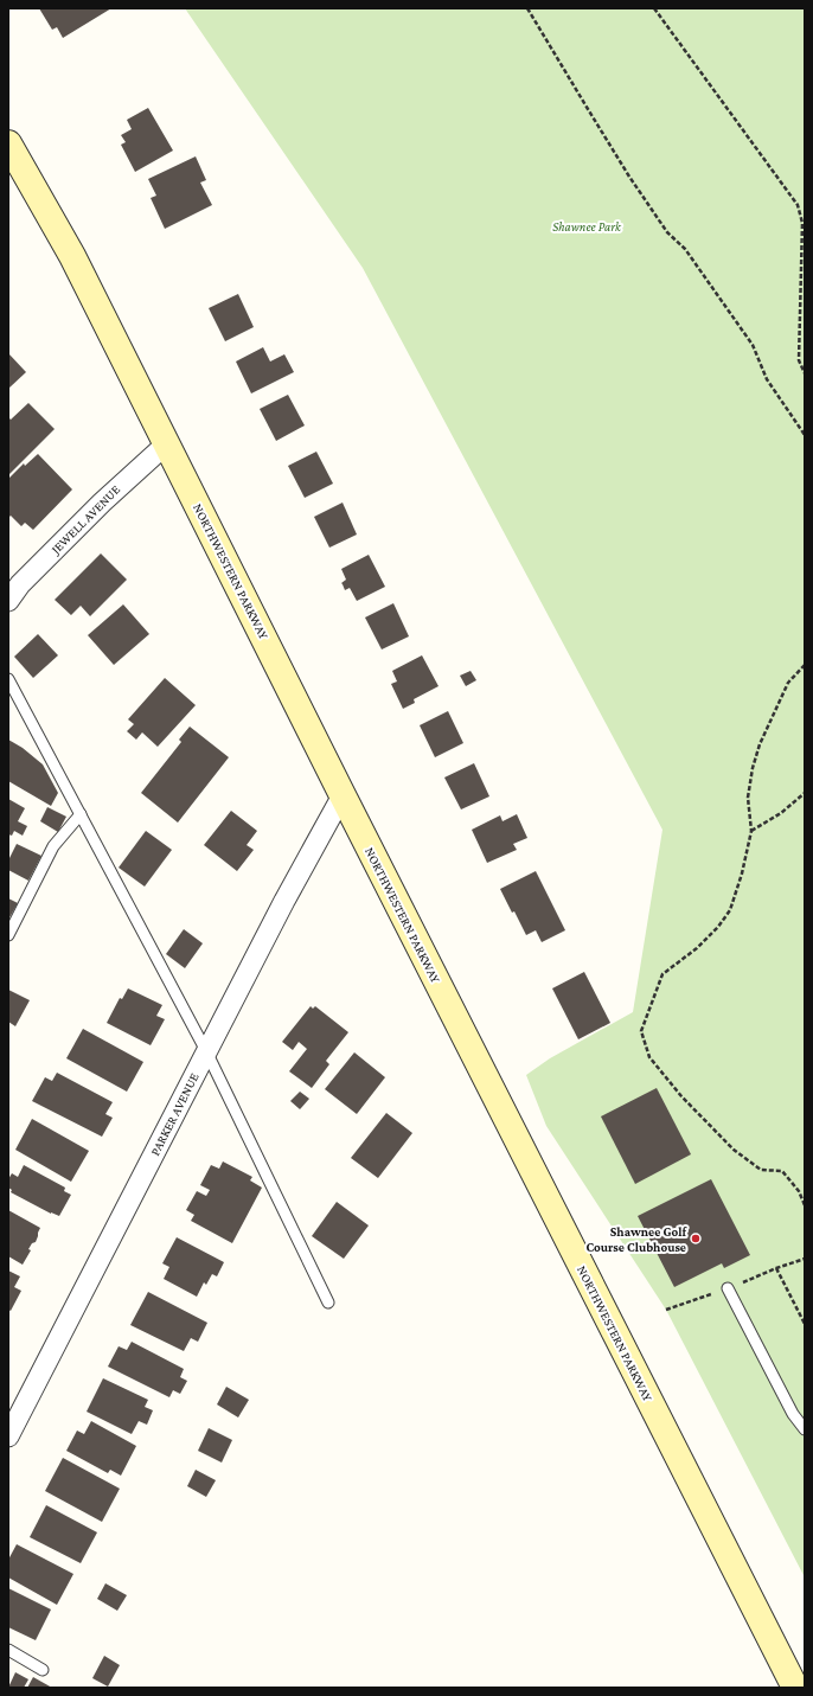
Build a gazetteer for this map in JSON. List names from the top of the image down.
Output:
{
  "streets": {
    "street": ["JEWELL AVENUE", "NORTHWESTERN PARKWAY", "PARKER AVENUE"]
  },
  "crossings": [
    ["JEWELL AVENUE", "NORTHWESTERN PARKWAY"],
    ["NORTHWESTERN PARKWAY", "PARKER AVENUE"]
  ],
  "parks": ["Shawnee Park"],
  "places": ["Shawnee Golf Course Clubhouse"]
}
